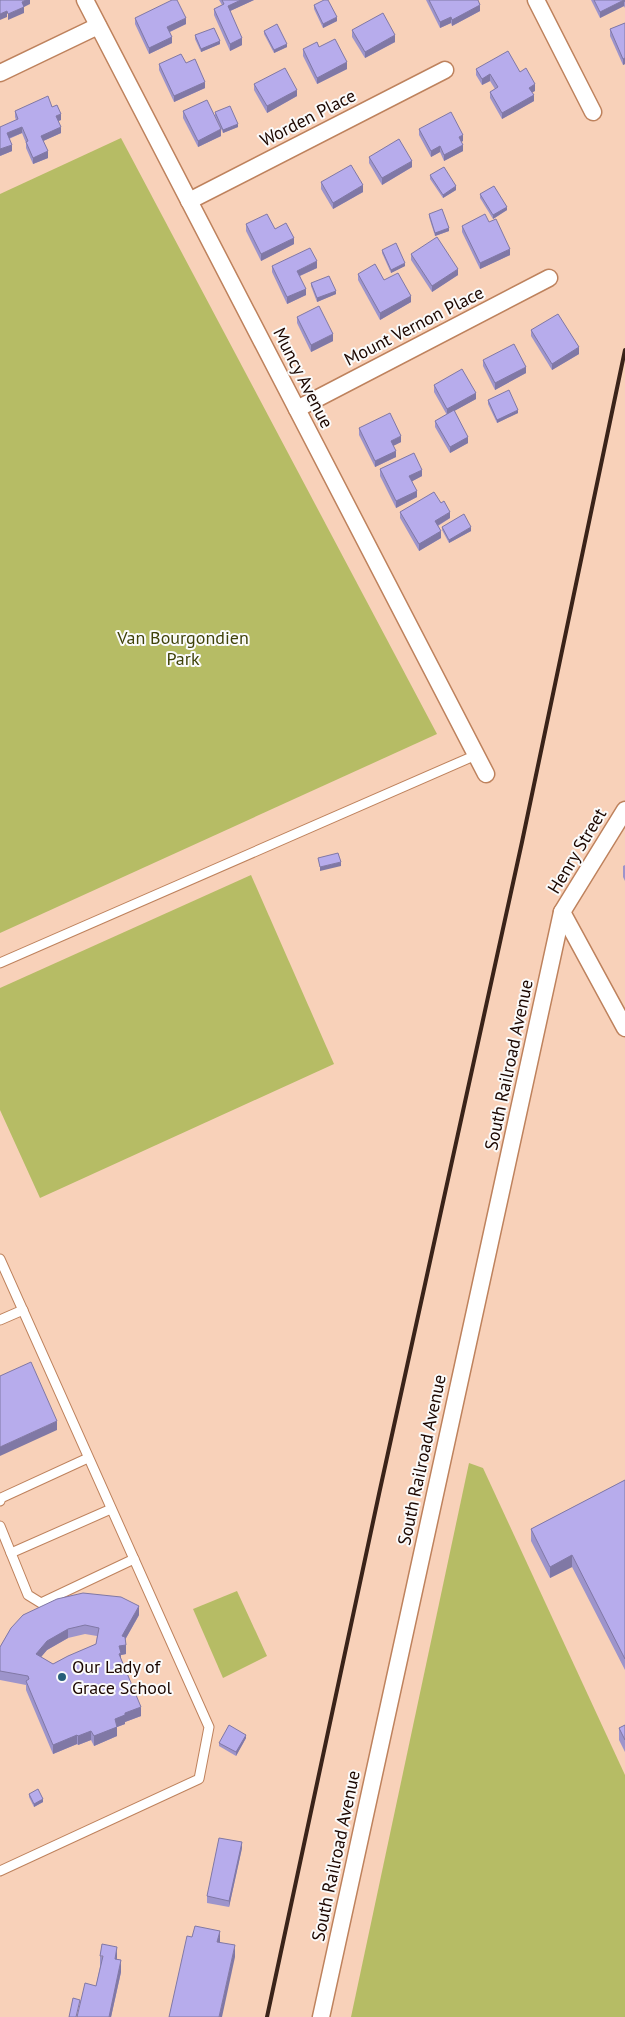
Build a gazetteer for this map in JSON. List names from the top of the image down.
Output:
{
  "streets": {
    "street": [
      "Worden Place",
      "Mount Vernon Place",
      "Muncy Avenue",
      "Henry Street",
      "South Railroad Avenue"
    ]
  },
  "crossings": [
    ["Worden Place", "Muncy Avenue"],
    ["Mount Vernon Place", "Muncy Avenue"],
    ["Henry Street", "South Railroad Avenue"]
  ],
  "parks": ["Van Bourgondien Park"],
  "places": ["Our Lady of Grace School"]
}
